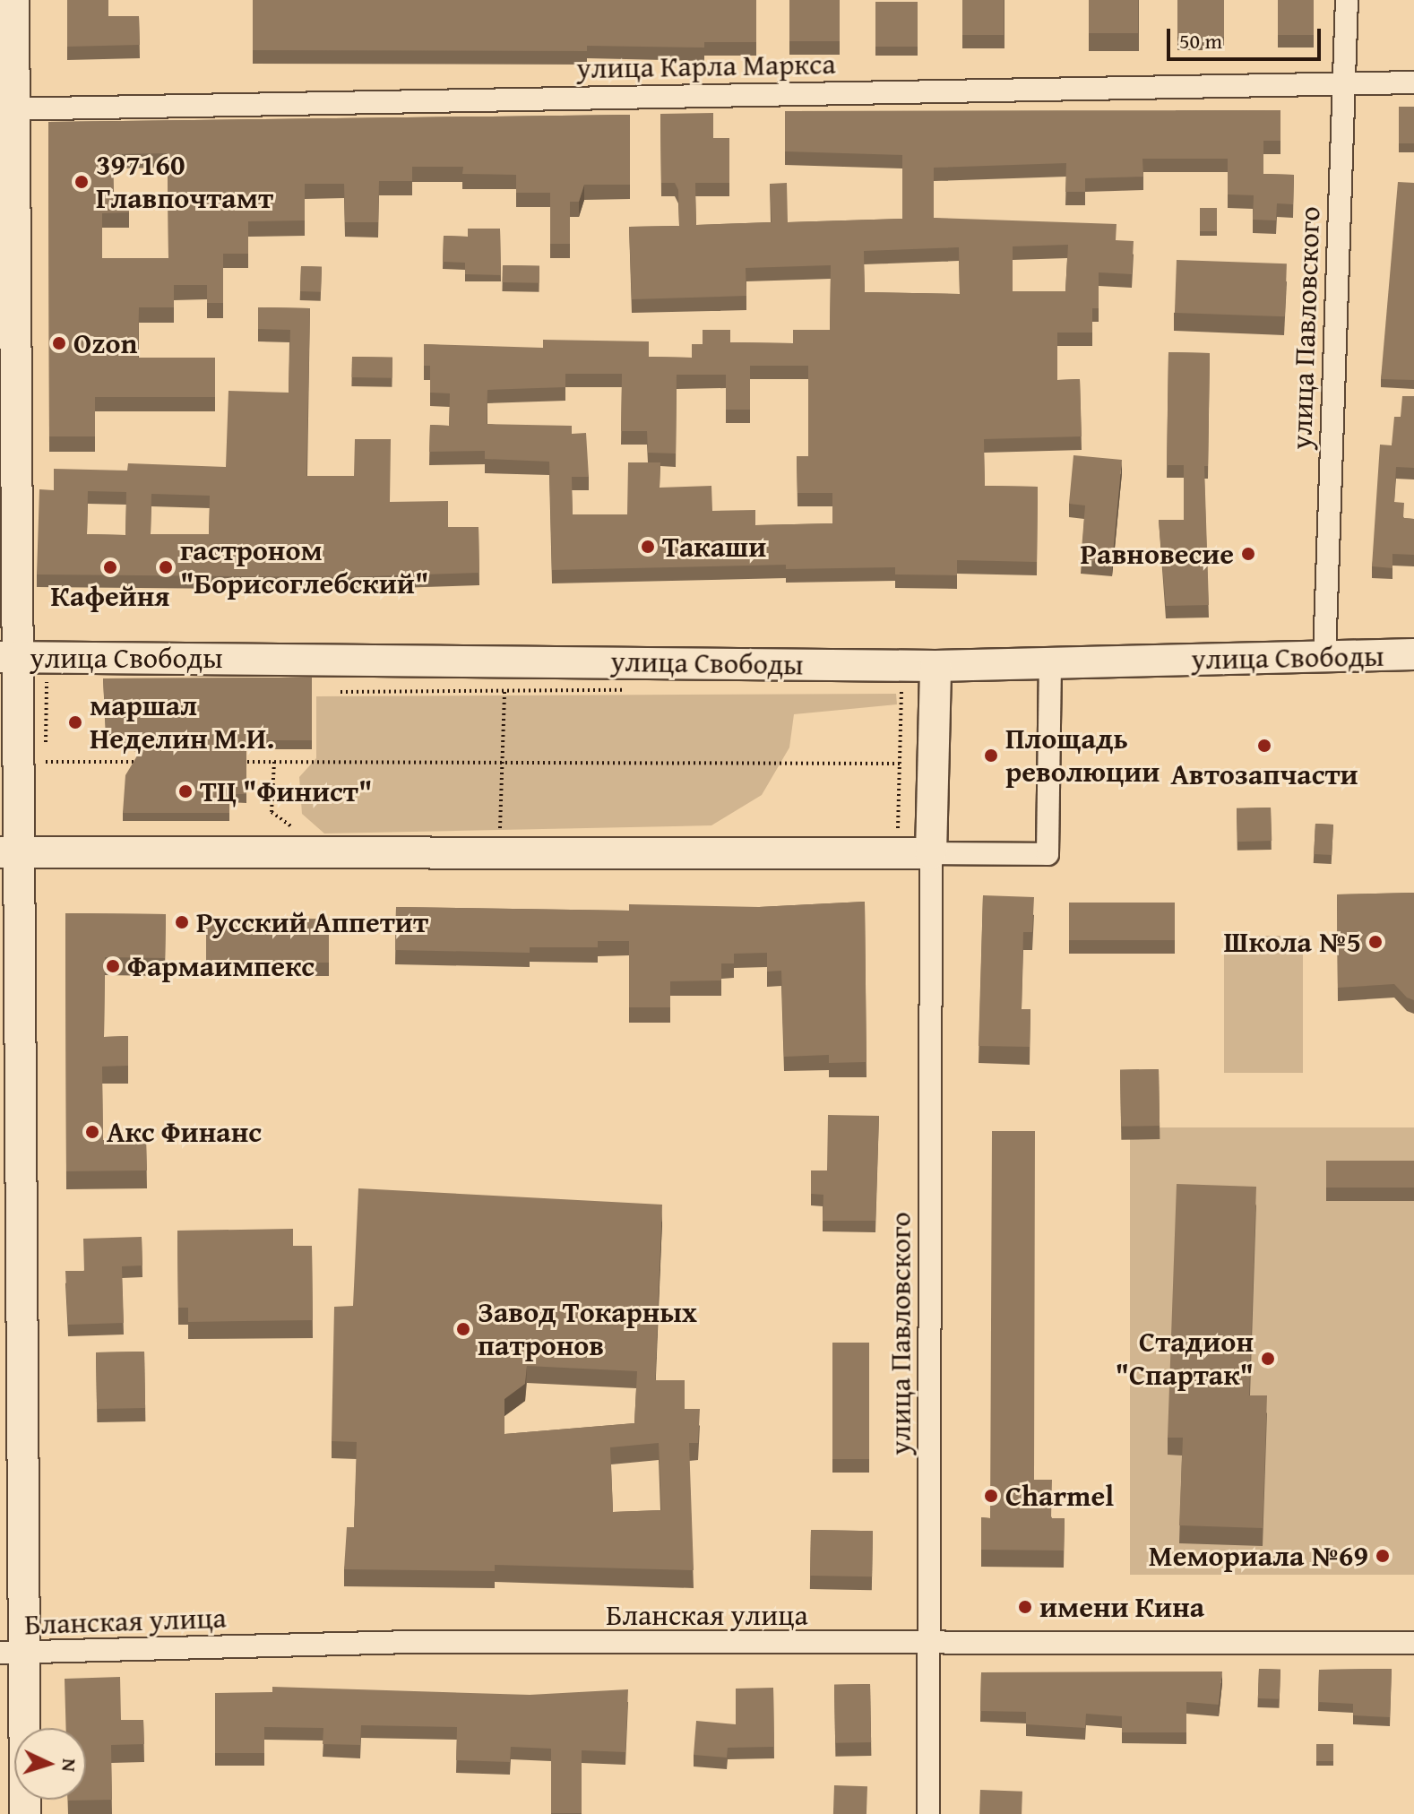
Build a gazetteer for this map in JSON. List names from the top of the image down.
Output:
{
  "streets": {
    "main road": ["улица Свободы"],
    "street": ["улица Карла Маркса", "улица Павловского", "Бланская улица"]
  },
  "crossings": [
    ["улица Карла Маркса", "улица Павловского"],
    ["улица Павловского", "улица Свободы"],
    ["улица Павловского", "Бланская улица"]
  ],
  "places": [
    "397160 Главпочтамт",
    "Ozon",
    "Такаши",
    "Равновесие",
    "Кафейня",
    "гастроном \"Борисоглебский\"",
    "маршал Неделин М.И.",
    "Автозапчасти",
    "Площадь революции",
    "ТЦ \"Финист\"",
    "Русский Аппетит",
    "Школа №5",
    "Фармаимпекс",
    "Акс Финанс",
    "Завод Токарных патронов",
    "Стадион \"Спартак\"",
    "Charmel",
    "Мемориала №69",
    "имени Кина"
  ],
  "scale_bar": "50 m",
  "north": "right"
}
